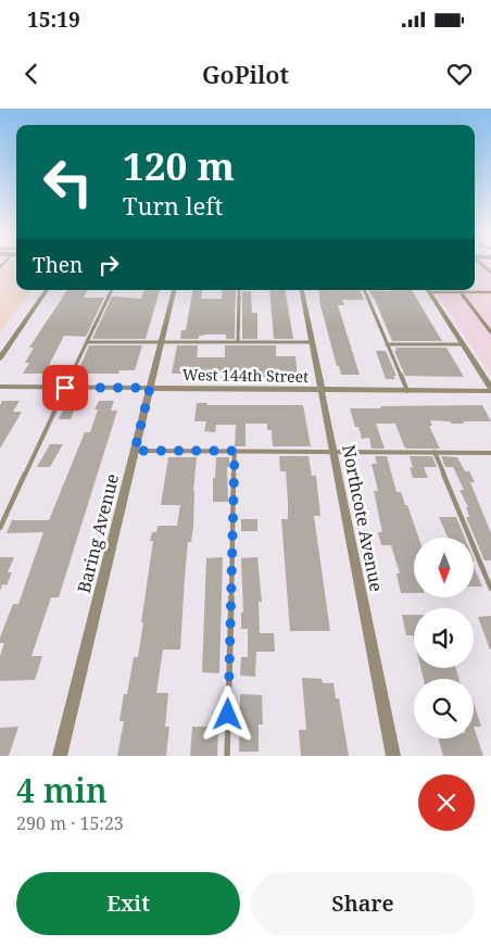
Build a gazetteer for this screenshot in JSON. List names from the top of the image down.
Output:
{
  "streets": {
    "street": ["West 144th Street", "Northcote Avenue", "Baring Avenue"]
  },
  "crossings": [
    ["West 144th Street", "Northcote Avenue"],
    ["West 144th Street", "Baring Avenue"]
  ],
  "north": "bottom",
  "page": {
    "status": "15:19",
    "header": "GoPilot",
    "turn": ["120 m", "Turn left"],
    "then": "Then",
    "heading": ["4 min", "290 m · 15:23"],
    "buttons": ["Exit", "Share"]
  }
}
